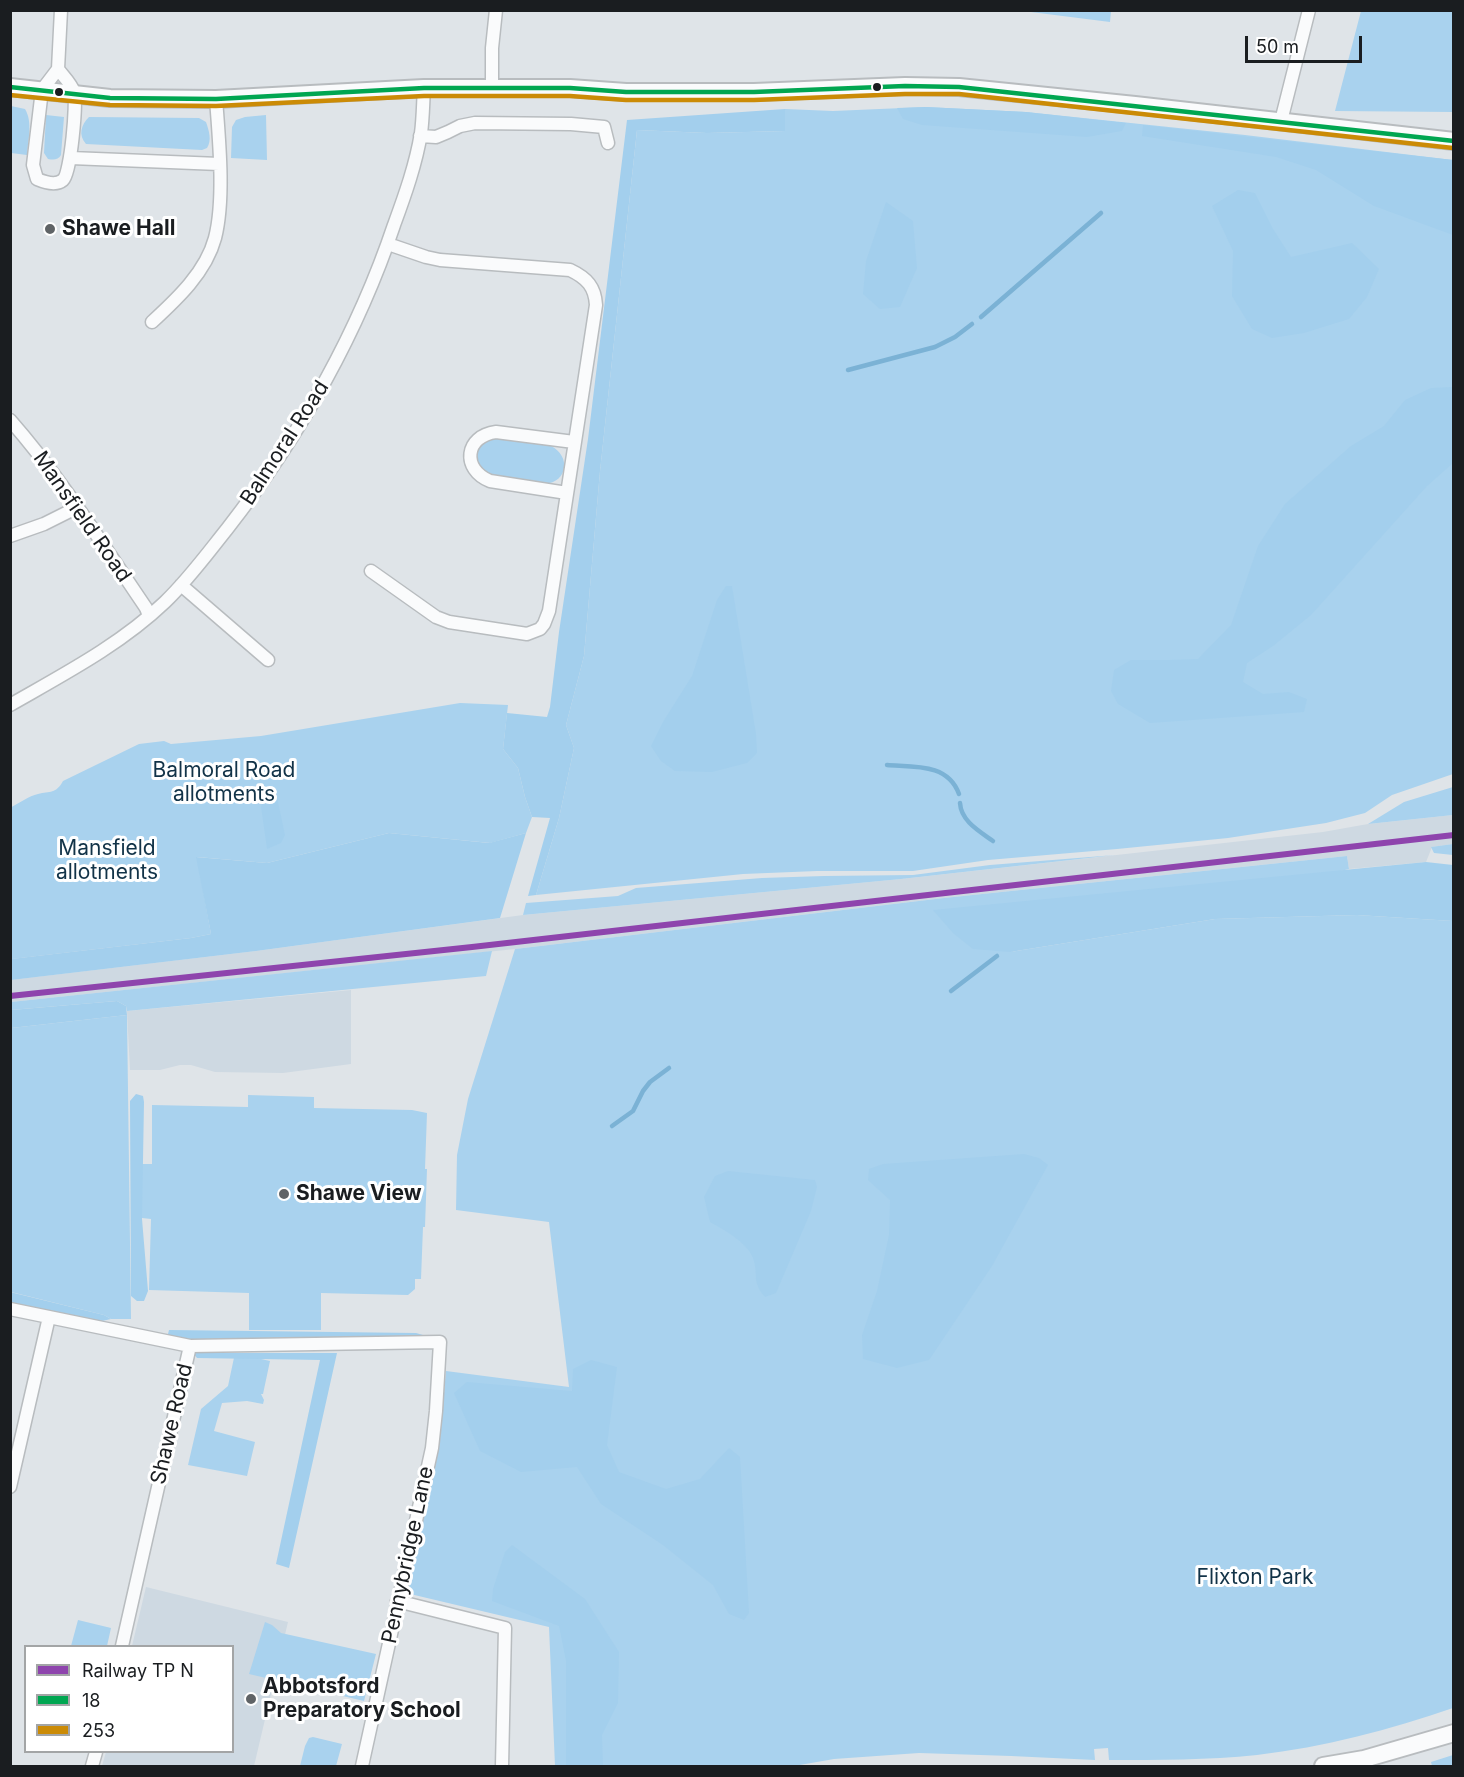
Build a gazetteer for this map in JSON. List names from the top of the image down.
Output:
{
  "streets": {
    "street": [
      "Balmoral Road",
      "Mansfield Road",
      "Shawe Road",
      "Pennybridge Lane"
    ]
  },
  "crossings": [
    ["Balmoral Road", "Mansfield Road"],
    ["Shawe Road", "Pennybridge Lane"]
  ],
  "parks": ["Balmoral Road allotments", "Mansfield allotments", "Flixton Park"],
  "places": ["Shawe Hall", "Shawe View", "Abbotsford Preparatory School"],
  "lines": ["transit line 18", "transit line 253"],
  "legend": ["Railway TP N", "18", "253"],
  "scale_bar": "50 m"
}
